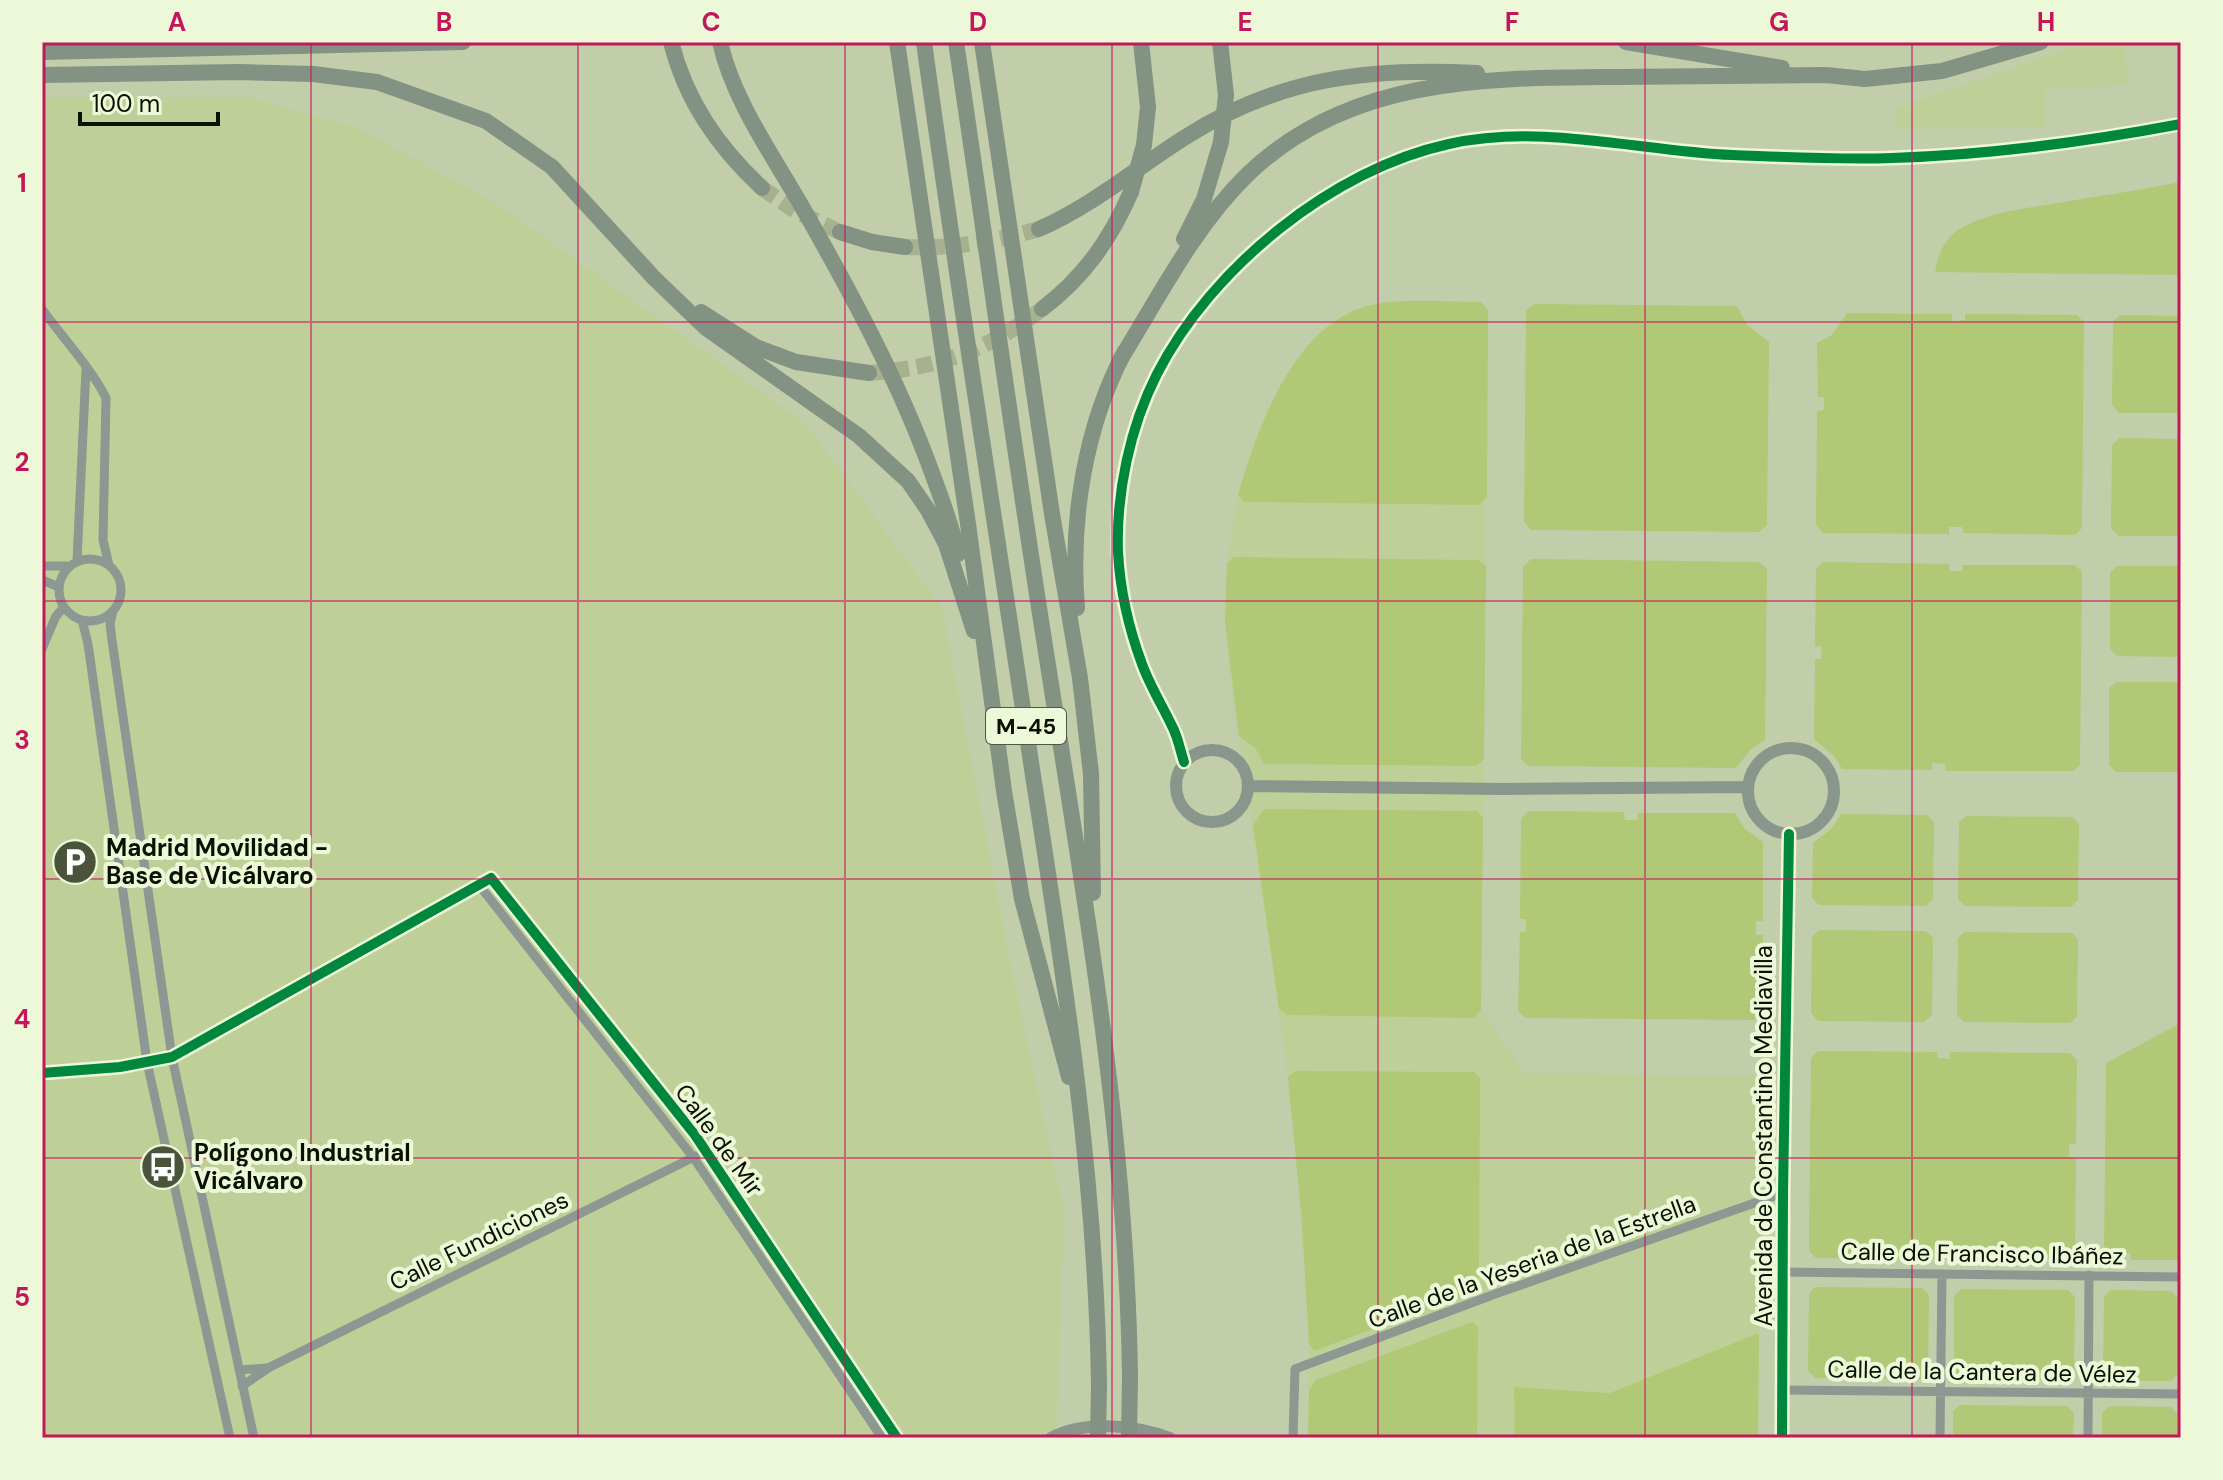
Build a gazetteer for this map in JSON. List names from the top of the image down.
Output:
{
  "streets": {
    "highway": ["M-45"],
    "street": [
      "Avenida de Constantino Mediavilla",
      "Calle de Mir",
      "Calle Fundiciones",
      "Calle de Francisco Ibáñez",
      "Calle de la Yeseria de la Estrella",
      "Calle de la Cantera de Vélez"
    ]
  },
  "crossings": [
    ["Avenida de Constantino Mediavilla", "Calle de Francisco Ibáñez"],
    ["Avenida de Constantino Mediavilla", "Calle de la Yeseria de la Estrella"],
    ["Avenida de Constantino Mediavilla", "Calle de la Cantera de Vélez"],
    ["Calle de Mir", "Calle Fundiciones"]
  ],
  "places": {
    "parking": ["Madrid Movilidad - Base de Vicálvaro"],
    "bus stop": ["Polígono Industrial Vicálvaro"]
  },
  "scale_bar": "100 m",
  "grid": {
    "columns": [
      "A",
      "B",
      "C",
      "D",
      "E",
      "F",
      "G",
      "H"
    ],
    "rows": [
      "1",
      "2",
      "3",
      "4",
      "5"
    ]
  }
}
